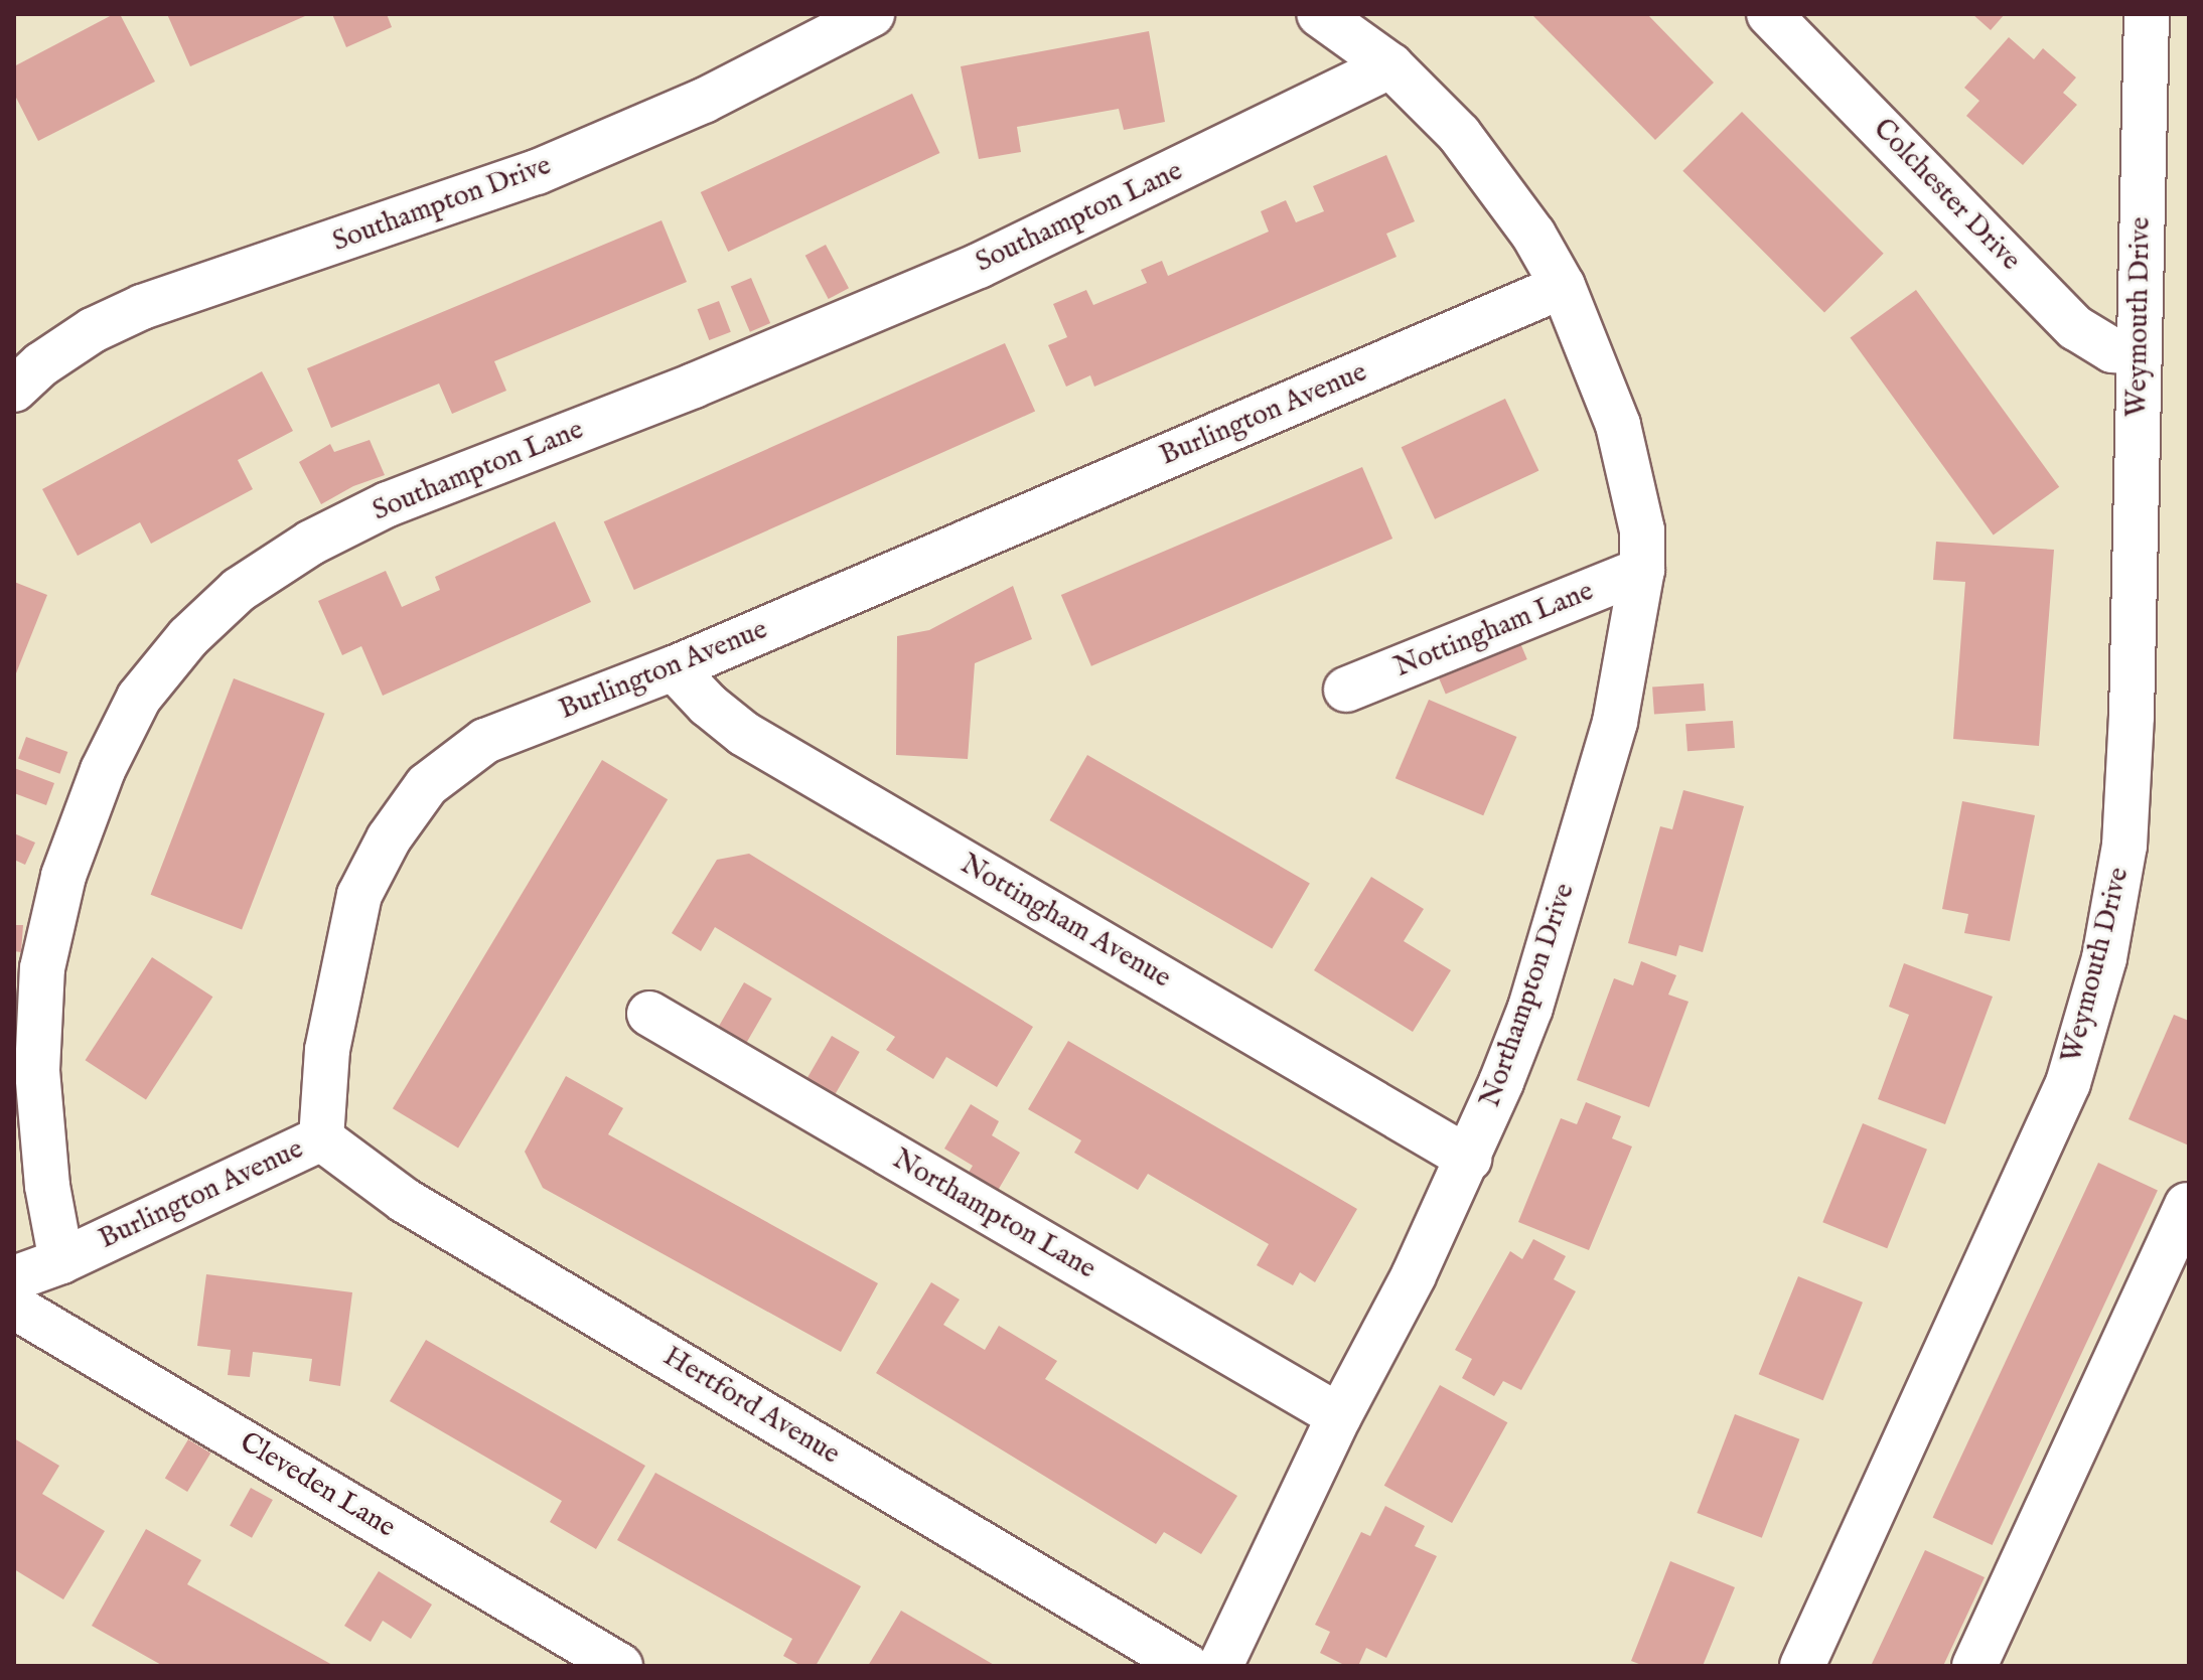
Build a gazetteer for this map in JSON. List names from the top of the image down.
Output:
{
  "streets": {
    "street": [
      "Colchester Drive",
      "Southampton Drive",
      "Southampton Lane",
      "Weymouth Drive",
      "Burlington Avenue",
      "Nottingham Lane",
      "Nottingham Avenue",
      "Northampton Drive",
      "Northampton Lane",
      "Hertford Avenue",
      "Cleveden Lane"
    ]
  },
  "crossings": [
    ["Colchester Drive", "Weymouth Drive"],
    ["Southampton Lane", "Burlington Avenue"],
    ["Burlington Avenue", "Nottingham Avenue"],
    ["Burlington Avenue", "Northampton Drive"],
    ["Burlington Avenue", "Hertford Avenue"],
    ["Nottingham Lane", "Northampton Drive"],
    ["Nottingham Avenue", "Northampton Drive"],
    ["Northampton Drive", "Northampton Lane"]
  ]
}
